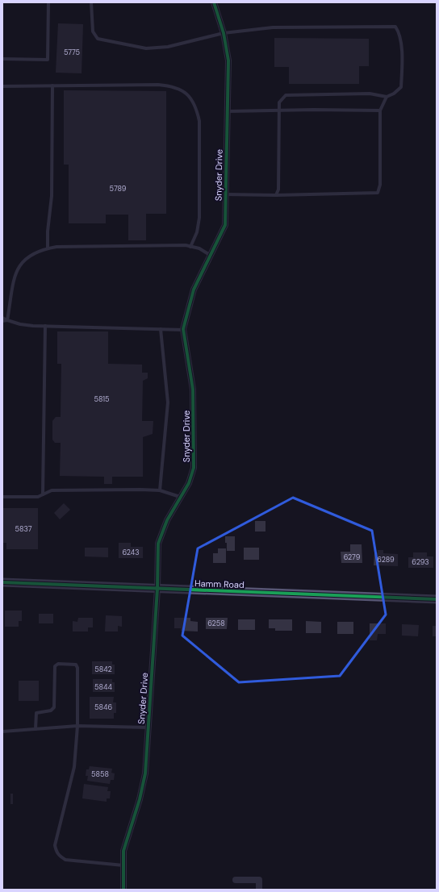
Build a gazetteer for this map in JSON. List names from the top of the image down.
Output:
{
  "streets": {
    "street": ["Snyder Drive", "Hamm Road"]
  },
  "crossings": [
    ["Snyder Drive", "Hamm Road"]
  ],
  "house_numbers": [
    "5775",
    "5789",
    "5815",
    "5837",
    "6243",
    "6279",
    "6289",
    "6293",
    "6258",
    "5842",
    "5844",
    "5846",
    "5858"
  ]
}
